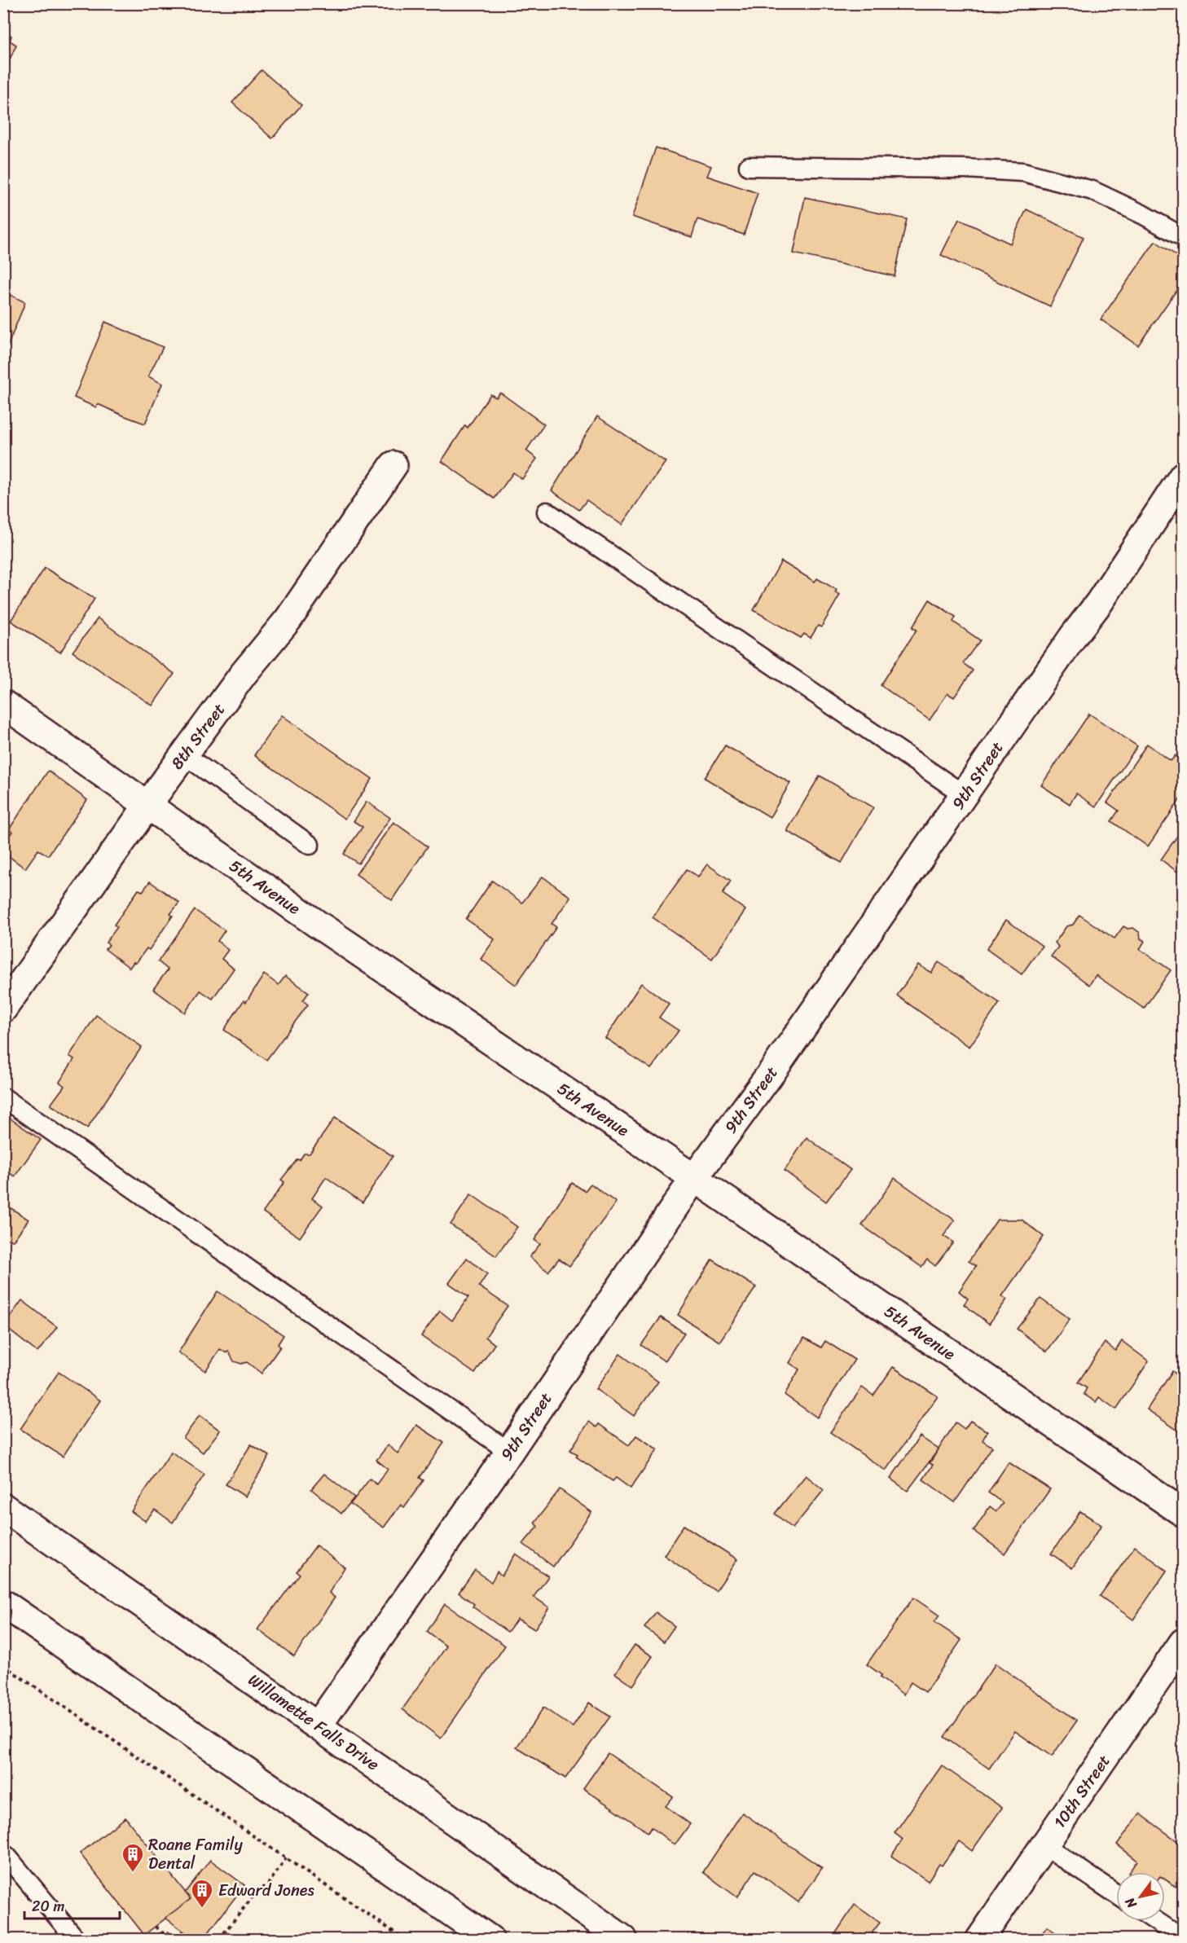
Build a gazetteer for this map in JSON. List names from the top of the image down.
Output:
{
  "streets": {
    "street": [
      "8th Street",
      "9th Street",
      "5th Avenue",
      "Willamette Falls Drive",
      "10th Street"
    ]
  },
  "crossings": [
    ["8th Street", "5th Avenue"],
    ["9th Street", "5th Avenue"],
    ["9th Street", "Willamette Falls Drive"]
  ],
  "places": {
    "building": ["Roane Family Dental", "Edward Jones"]
  },
  "scale_bar": "20 m",
  "north": "bottom left"
}
